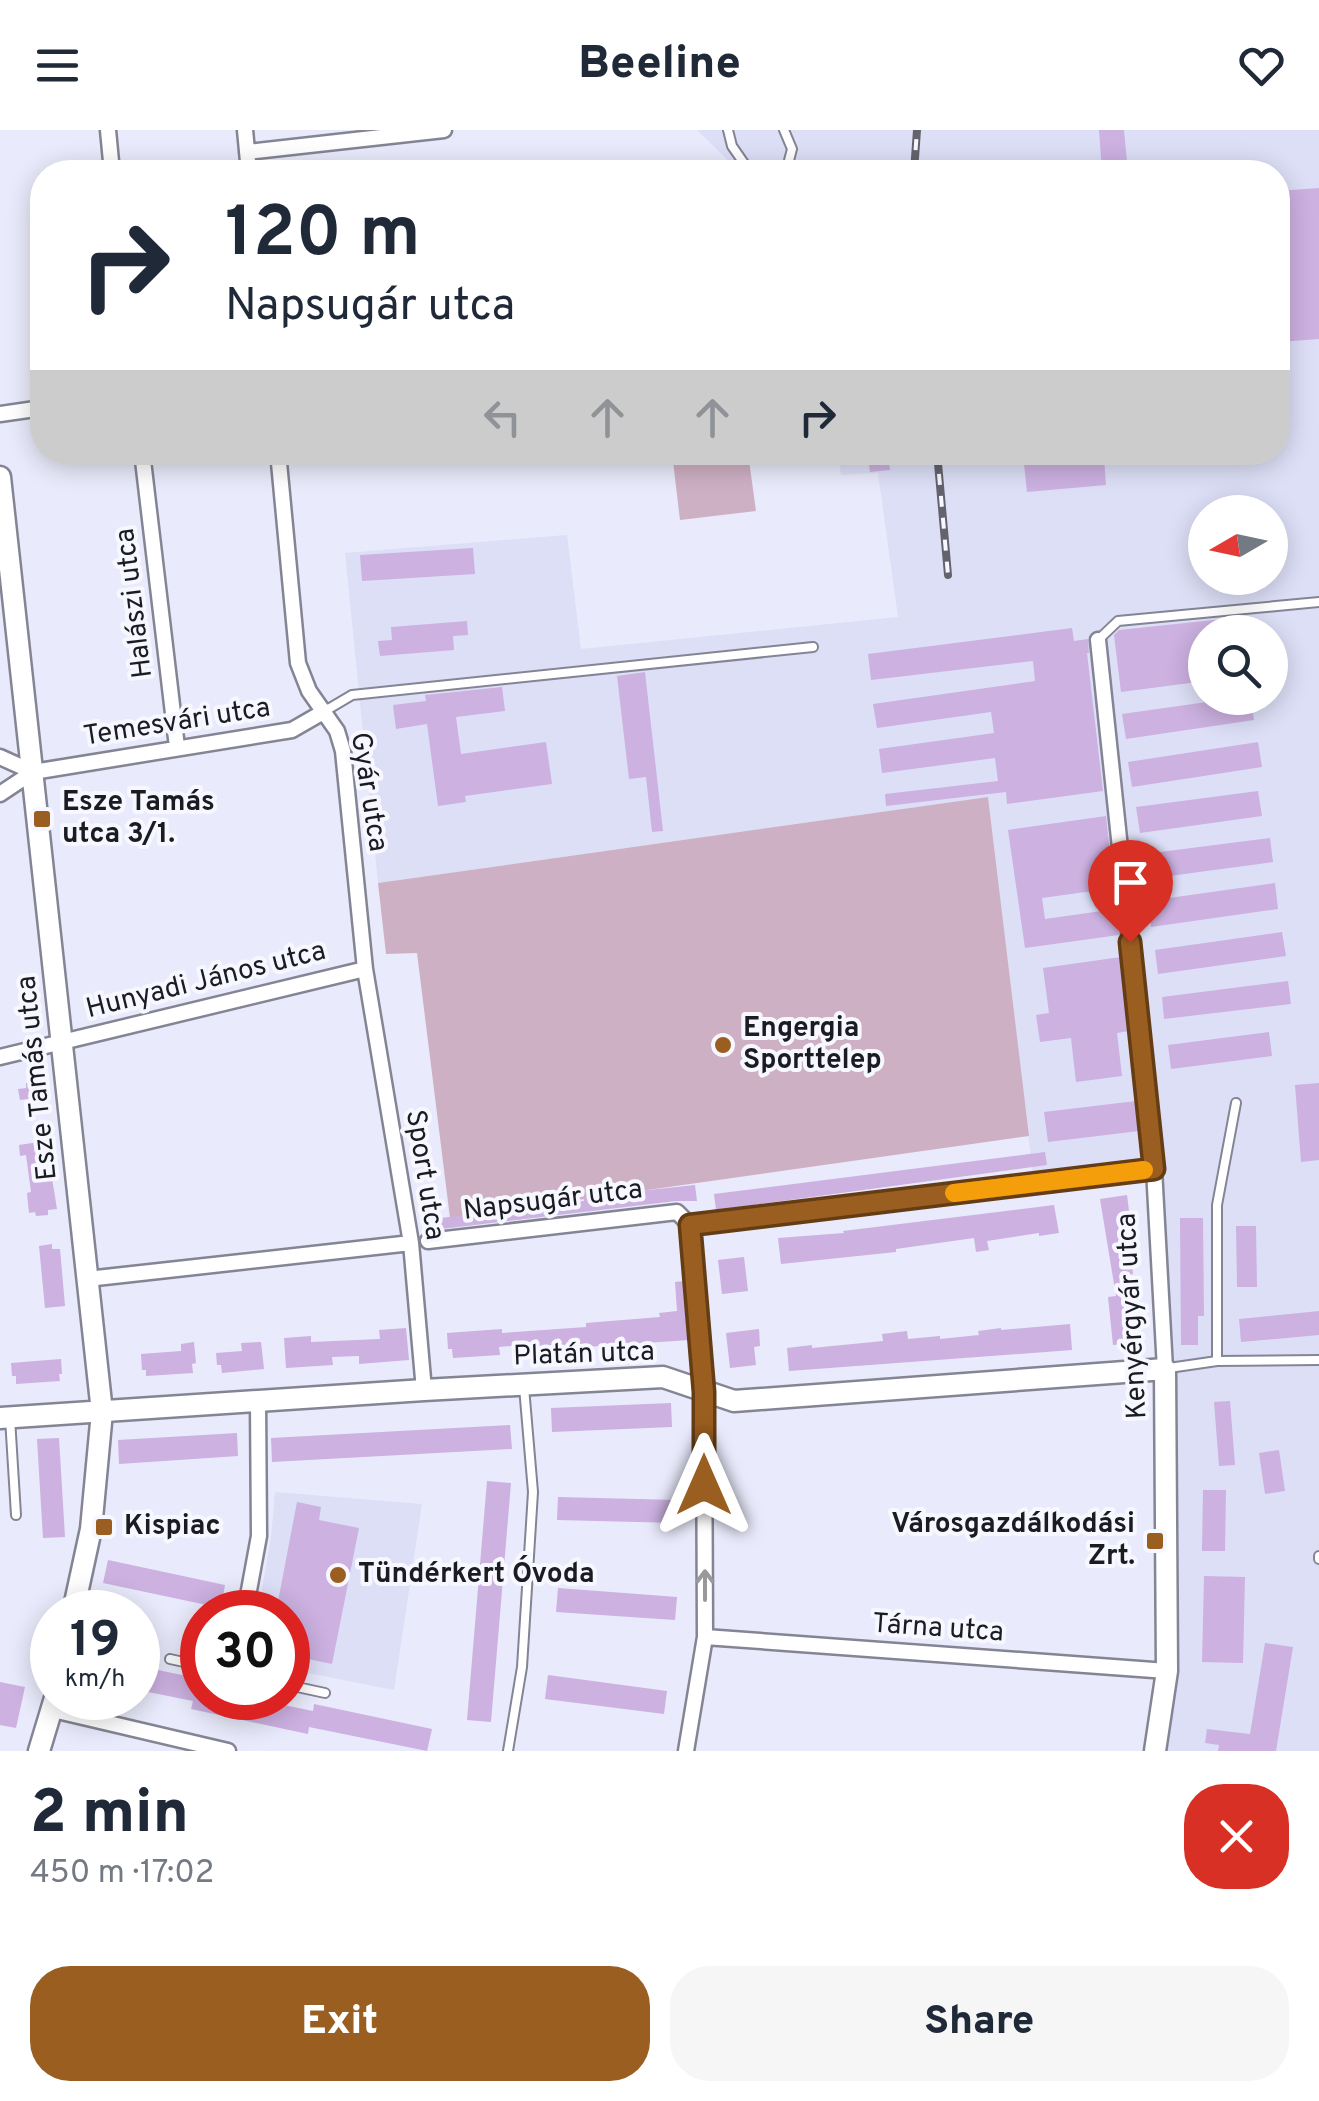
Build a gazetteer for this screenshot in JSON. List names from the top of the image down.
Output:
{
  "streets": {
    "street": [
      "Halászi utca",
      "Temesvári utca",
      "Gyár utca",
      "Hunyadi János utca",
      "Esze Tamás utca",
      "Sport utca",
      "Napsugár utca",
      "Kenyérgyár utca",
      "Platán utca",
      "Tárna utca"
    ]
  },
  "crossings": [
    ["Halászi utca", "Temesvári utca"],
    ["Temesvári utca", "Gyár utca"],
    ["Temesvári utca", "Esze Tamás utca"],
    ["Gyár utca", "Hunyadi János utca"],
    ["Gyár utca", "Sport utca"],
    ["Hunyadi János utca", "Esze Tamás utca"],
    ["Hunyadi János utca", "Sport utca"],
    ["Esze Tamás utca", "Platán utca"],
    ["Sport utca", "Platán utca"],
    ["Napsugár utca", "Kenyérgyár utca"],
    ["Kenyérgyár utca", "Platán utca"],
    ["Kenyérgyár utca", "Tárna utca"]
  ],
  "places": {
    "transit": ["Esze Tamás utca 3/1.", "Kispiac", "Városgazdálkodási Zrt."],
    "other": ["Engergia Sporttelep", "Tündérkert Óvoda"]
  },
  "north": "left",
  "page": {
    "header": "Beeline",
    "turn": ["120 m", "Napsugár utca"],
    "speed": "19 km/h",
    "limit": "30",
    "heading": ["2 min", "450 m · 17:02"],
    "buttons": ["Exit", "Share"]
  }
}
